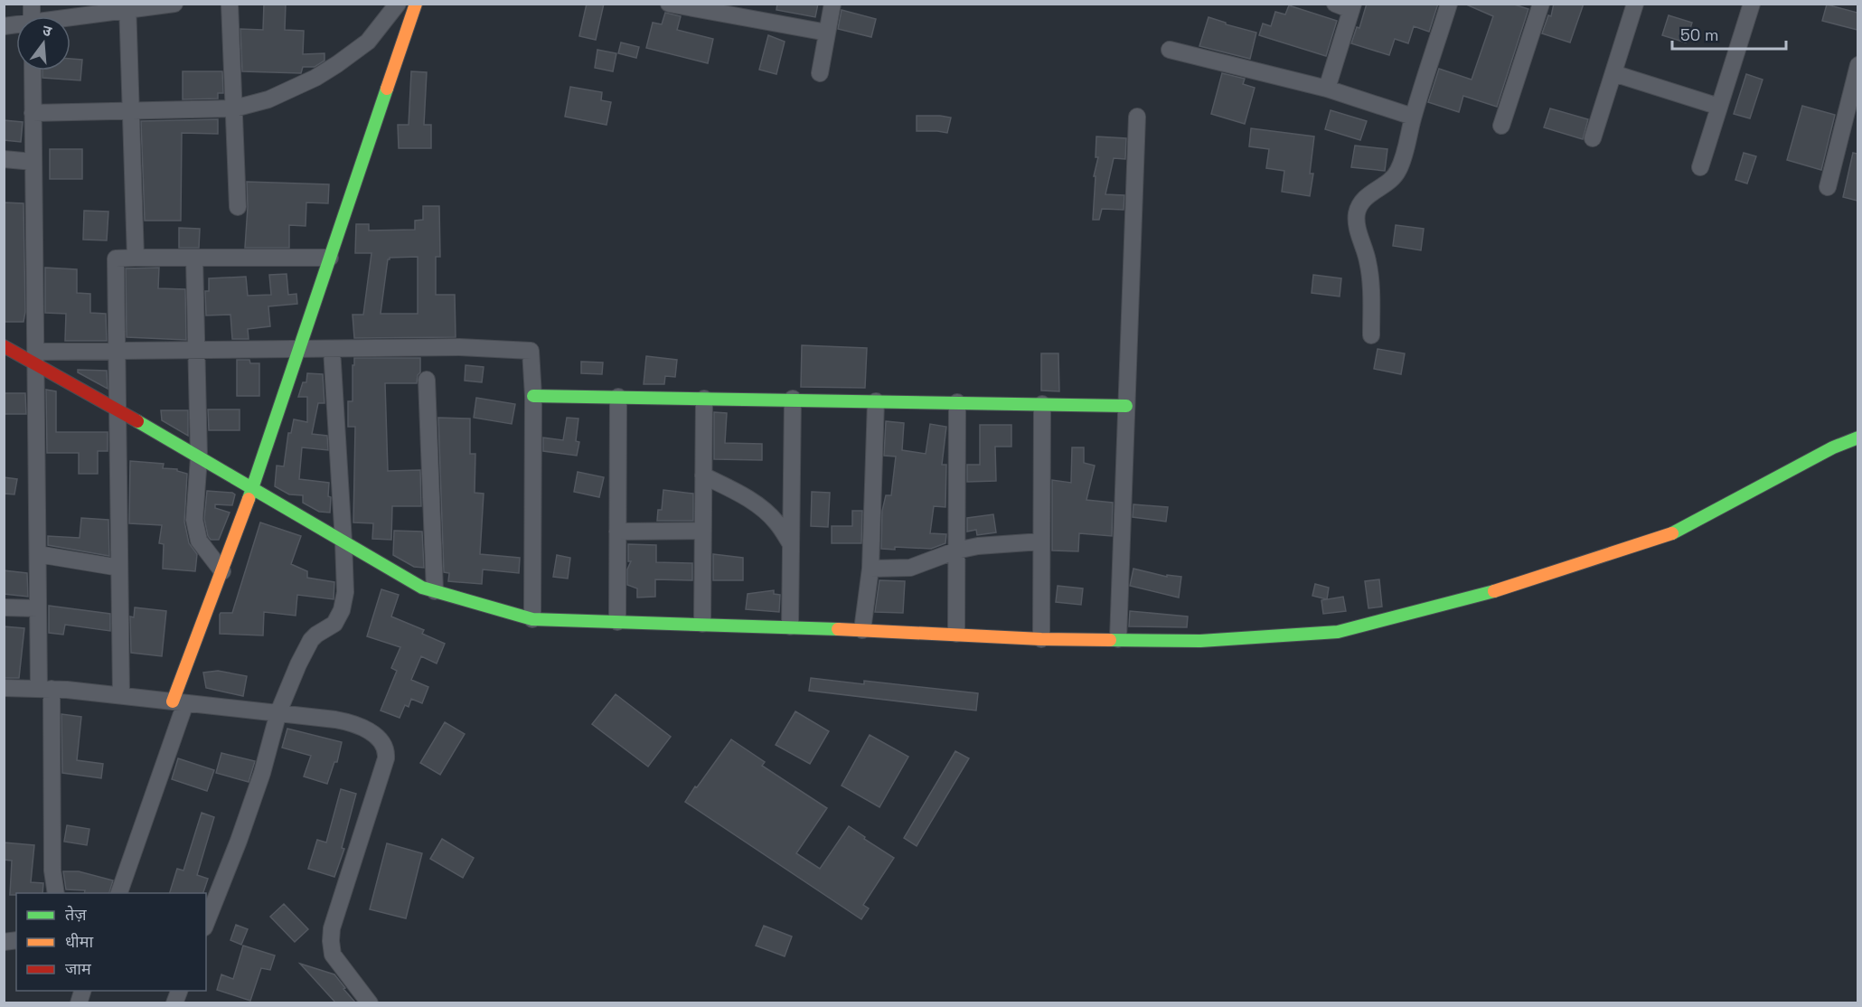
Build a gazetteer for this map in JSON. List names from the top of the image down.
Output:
{
  "legend": ["तेज़", "धीमा", "जाम"],
  "scale_bar": "50 m",
  "north": "top"
}
